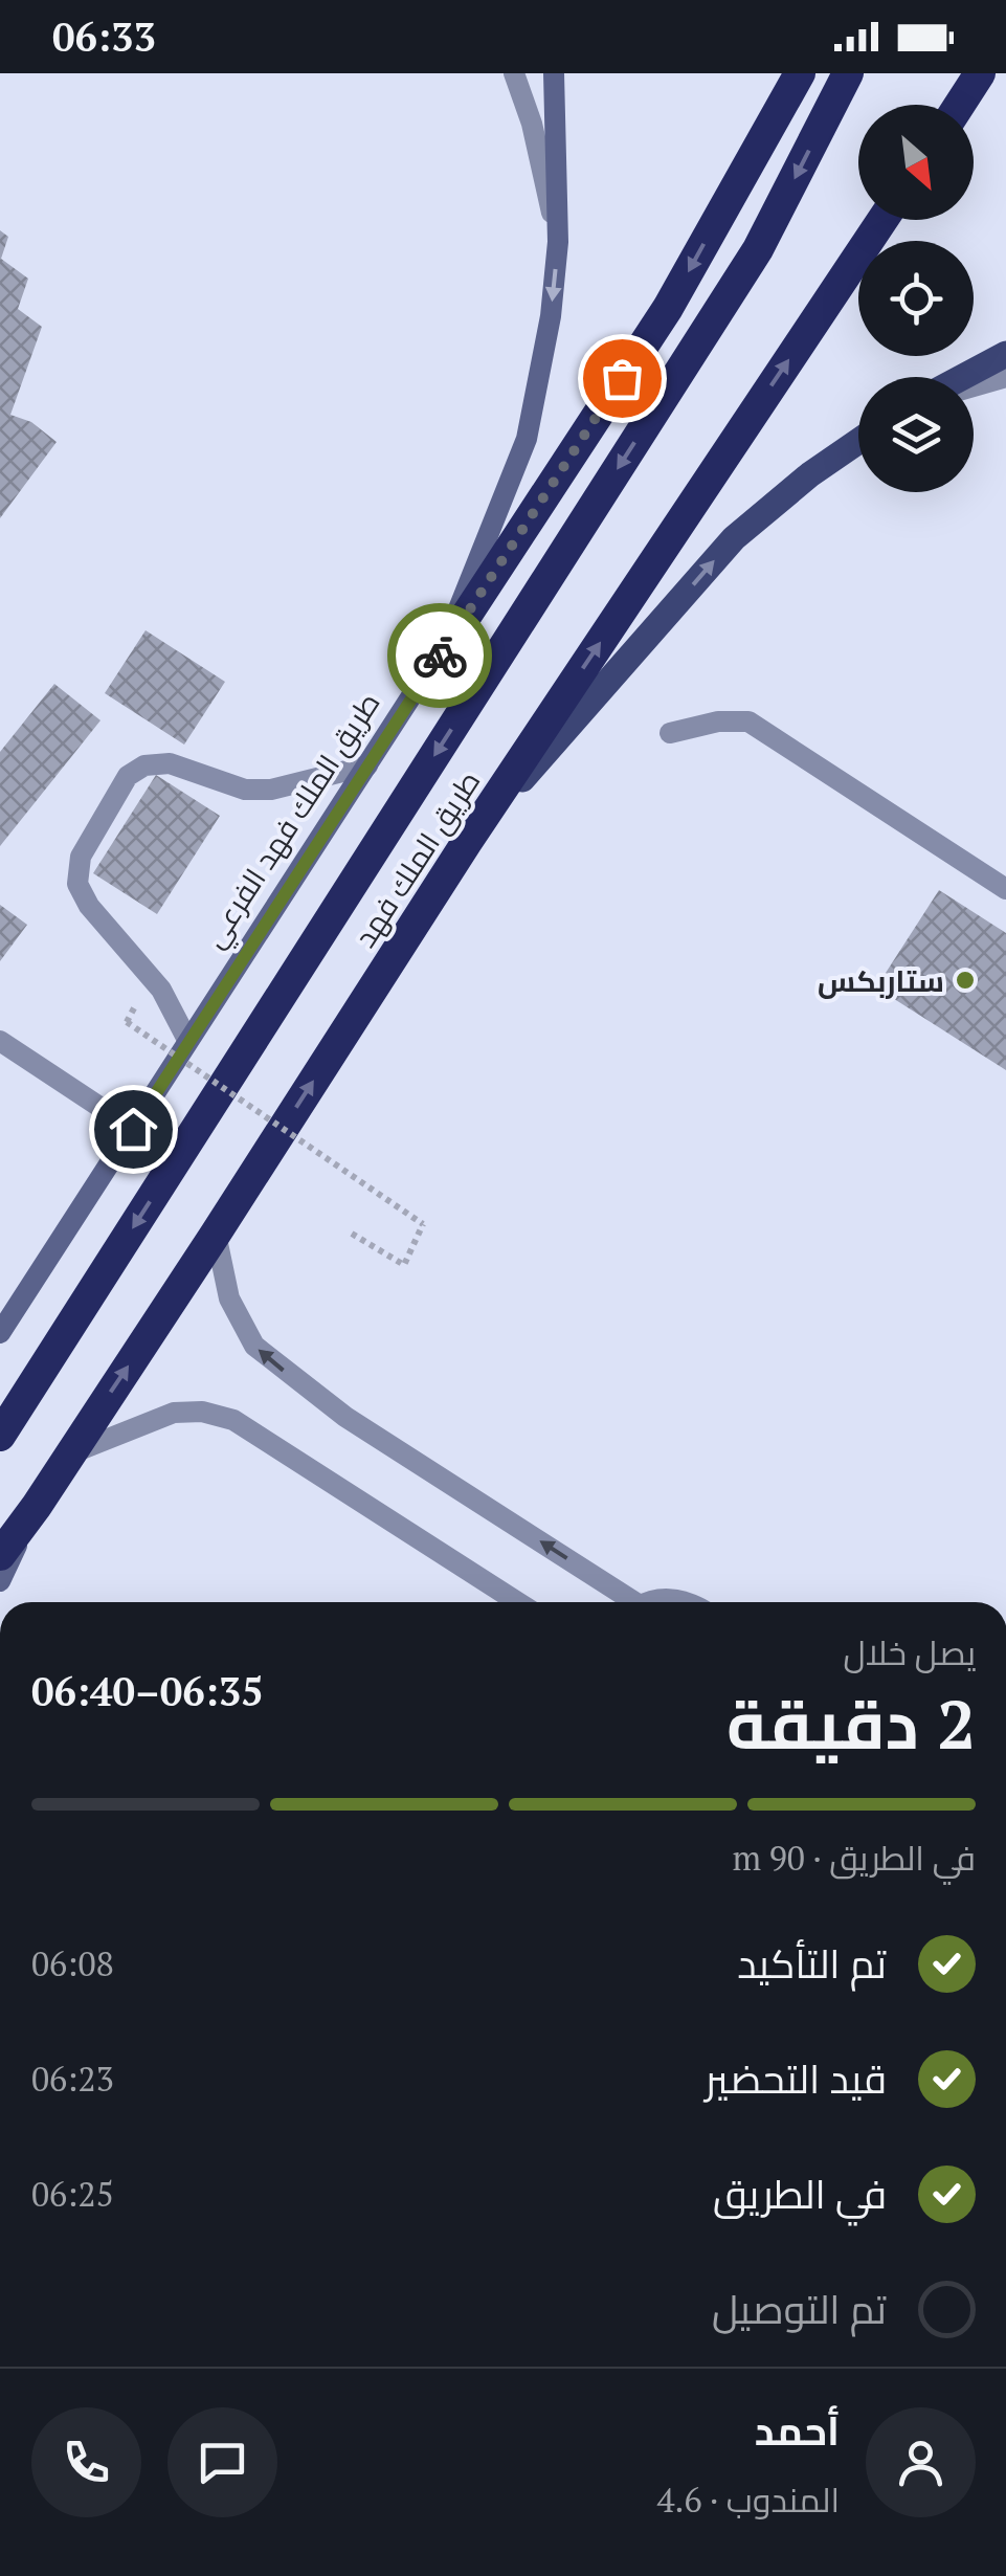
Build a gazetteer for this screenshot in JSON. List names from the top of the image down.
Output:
{
  "streets": {
    "highway": ["طريق الملك فهد الفرعي", "طريق الملك فهد"]
  },
  "one_way": ["طريق الملك فهد الفرعي"],
  "places": ["ستاربكس"],
  "north": "bottom right",
  "page": {
    "status": "06:33",
    "heading": ["2 دقيقة", "يصل خلال", "06:35–06:40"],
    "panel": ["أحمد", "المندوب · 4.6"],
    "bar": "في الطريق · 90 m",
    "list": [
      ["تم التأكيد", "06:08"],
      ["قيد التحضير", "06:23"],
      ["في الطريق", "06:25"],
      "تم التوصيل"
    ]
  }
}
